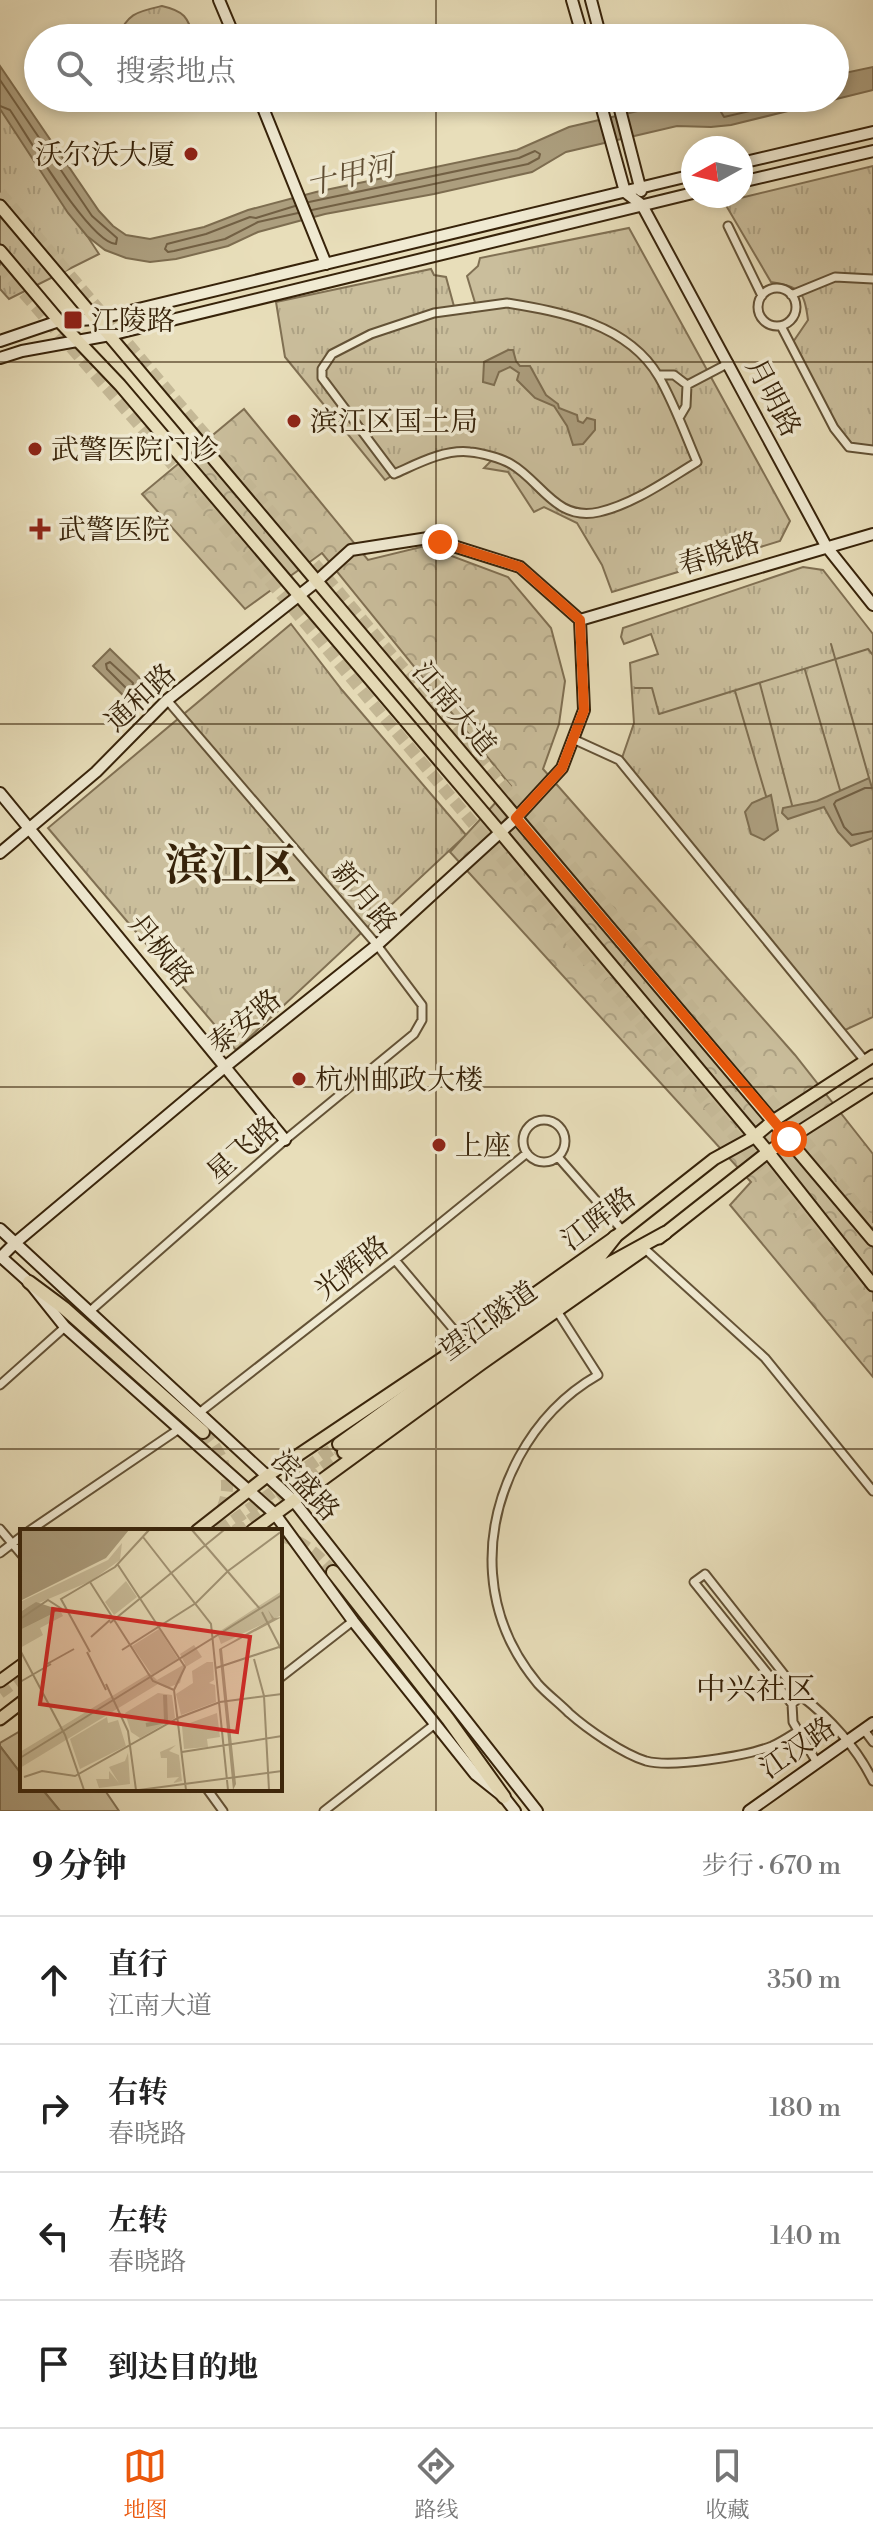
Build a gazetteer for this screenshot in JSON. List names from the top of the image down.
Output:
{
  "streets": {
    "highway": ["望江隧道"],
    "main road": ["江南大道", "江晖路"],
    "street": [
      "月明路",
      "春晓路",
      "通和路",
      "新月路",
      "丹枫路",
      "泰安路",
      "星飞路",
      "光辉路",
      "滨盛路",
      "江汉路"
    ]
  },
  "crossings": [
    ["月明路", "春晓路"],
    ["通和路", "江南大道"],
    ["通和路", "新月路"],
    ["通和路", "丹枫路"],
    ["江南大道", "泰安路"],
    ["江南大道", "江晖路"],
    ["新月路", "泰安路"],
    ["新月路", "星飞路"],
    ["丹枫路", "泰安路"],
    ["丹枫路", "星飞路"],
    ["泰安路", "滨盛路"],
    ["星飞路", "滨盛路"],
    ["江晖路", "望江隧道"],
    ["江晖路", "滨盛路"],
    ["光辉路", "滨盛路"]
  ],
  "districts": ["滨江区", "中兴社区"],
  "water": ["十甲河"],
  "places": {
    "other": [
      "沃尔沃大厦",
      "滨江区国土局",
      "武警医院门诊",
      "杭州邮政大楼",
      "上座"
    ],
    "transit": ["江陵路"],
    "health": ["武警医院"]
  },
  "north": "left",
  "page": {
    "search": "搜索地点",
    "heading": ["9 分钟", "步行 · 670 m"],
    "list": [
      ["直行", "江南大道", "350 m"],
      ["右转", "春晓路", "180 m"],
      ["左转", "春晓路", "140 m"],
      "到达目的地"
    ],
    "nav": ["地图", "路线", "收藏"]
  }
}
